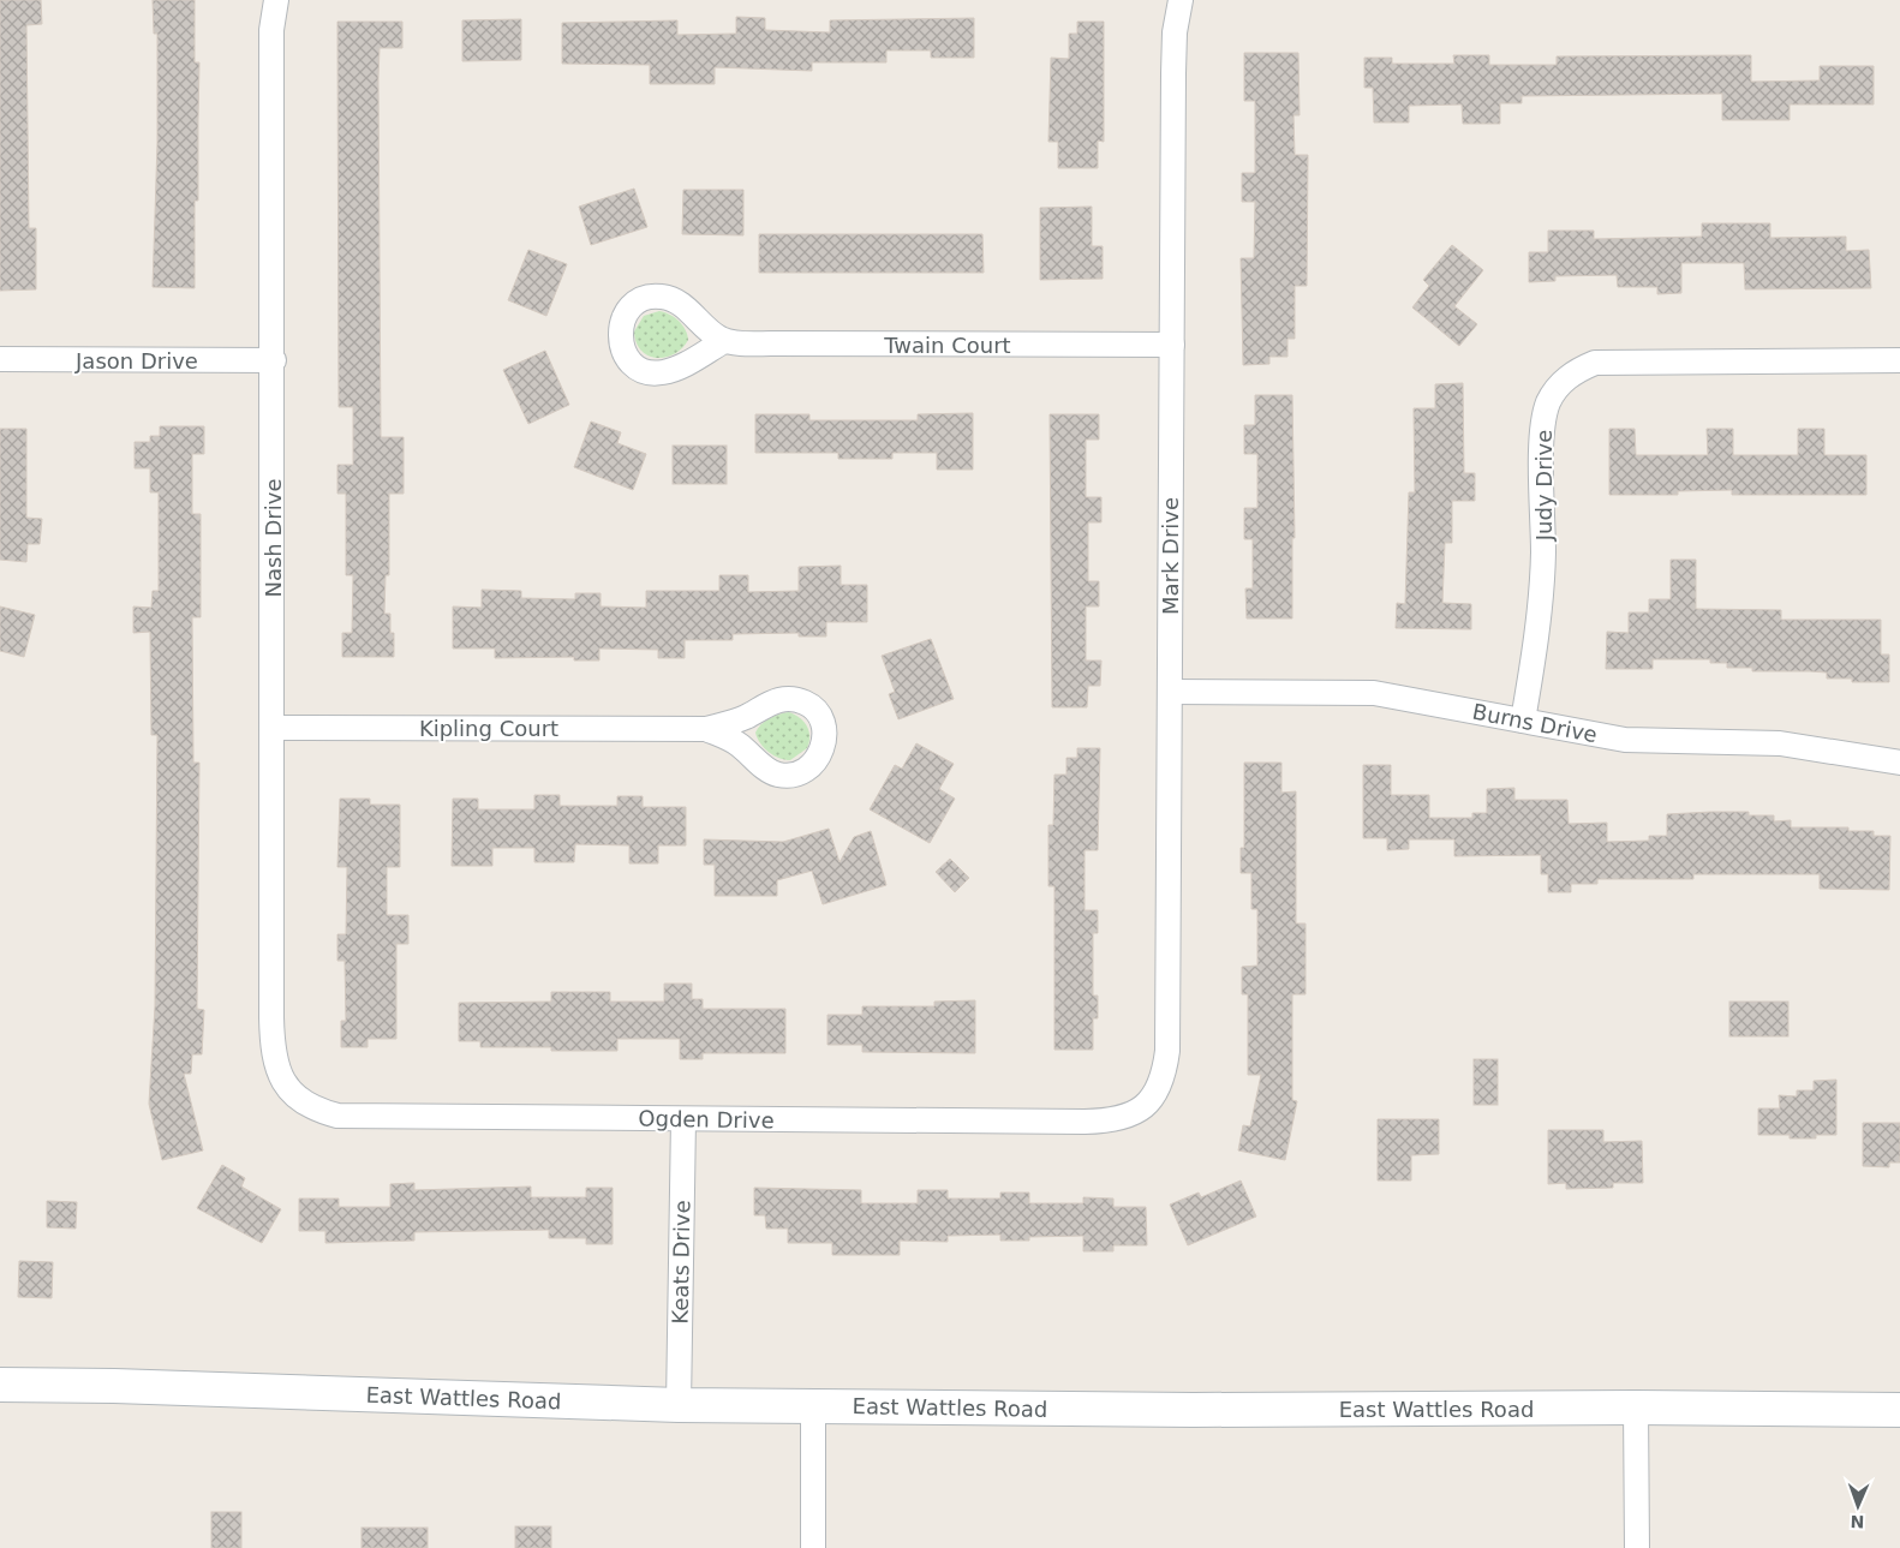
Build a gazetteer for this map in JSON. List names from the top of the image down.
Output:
{
  "streets": {
    "main road": ["East Wattles Road"],
    "street": [
      "Twain Court",
      "Jason Drive",
      "Judy Drive",
      "Nash Drive",
      "Mark Drive",
      "Burns Drive",
      "Kipling Court",
      "Ogden Drive",
      "Keats Drive"
    ]
  },
  "crossings": [
    ["Twain Court", "Mark Drive"],
    ["Jason Drive", "Nash Drive"],
    ["Judy Drive", "Burns Drive"],
    ["Nash Drive", "Kipling Court"],
    ["Nash Drive", "Ogden Drive"],
    ["Mark Drive", "Burns Drive"],
    ["Mark Drive", "Ogden Drive"],
    ["Ogden Drive", "Keats Drive"],
    ["Keats Drive", "East Wattles Road"]
  ],
  "north": "bottom"
}
